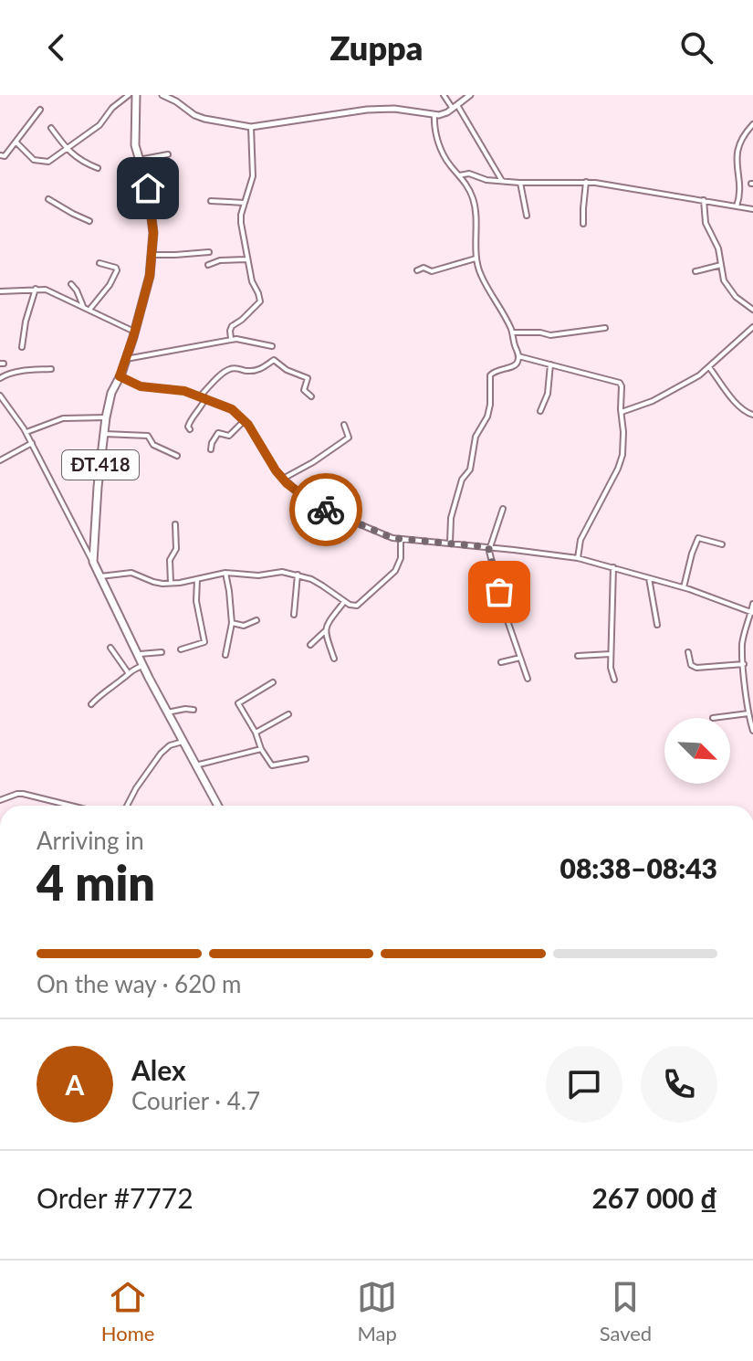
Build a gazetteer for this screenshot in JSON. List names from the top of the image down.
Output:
{
  "streets": {
    "main road": ["ĐT.418"]
  },
  "north": "bottom right",
  "page": {
    "header": "Zuppa",
    "heading": ["4 min", "Arriving in", "08:38–08:43"],
    "panel": [
      "Alex",
      "Courier · 4.7",
      "Order #7772",
      "267 000 ₫"
    ],
    "bar": "On the way · 620 m",
    "round": "A",
    "tabs": ["Home", "Map", "Saved"]
  }
}
